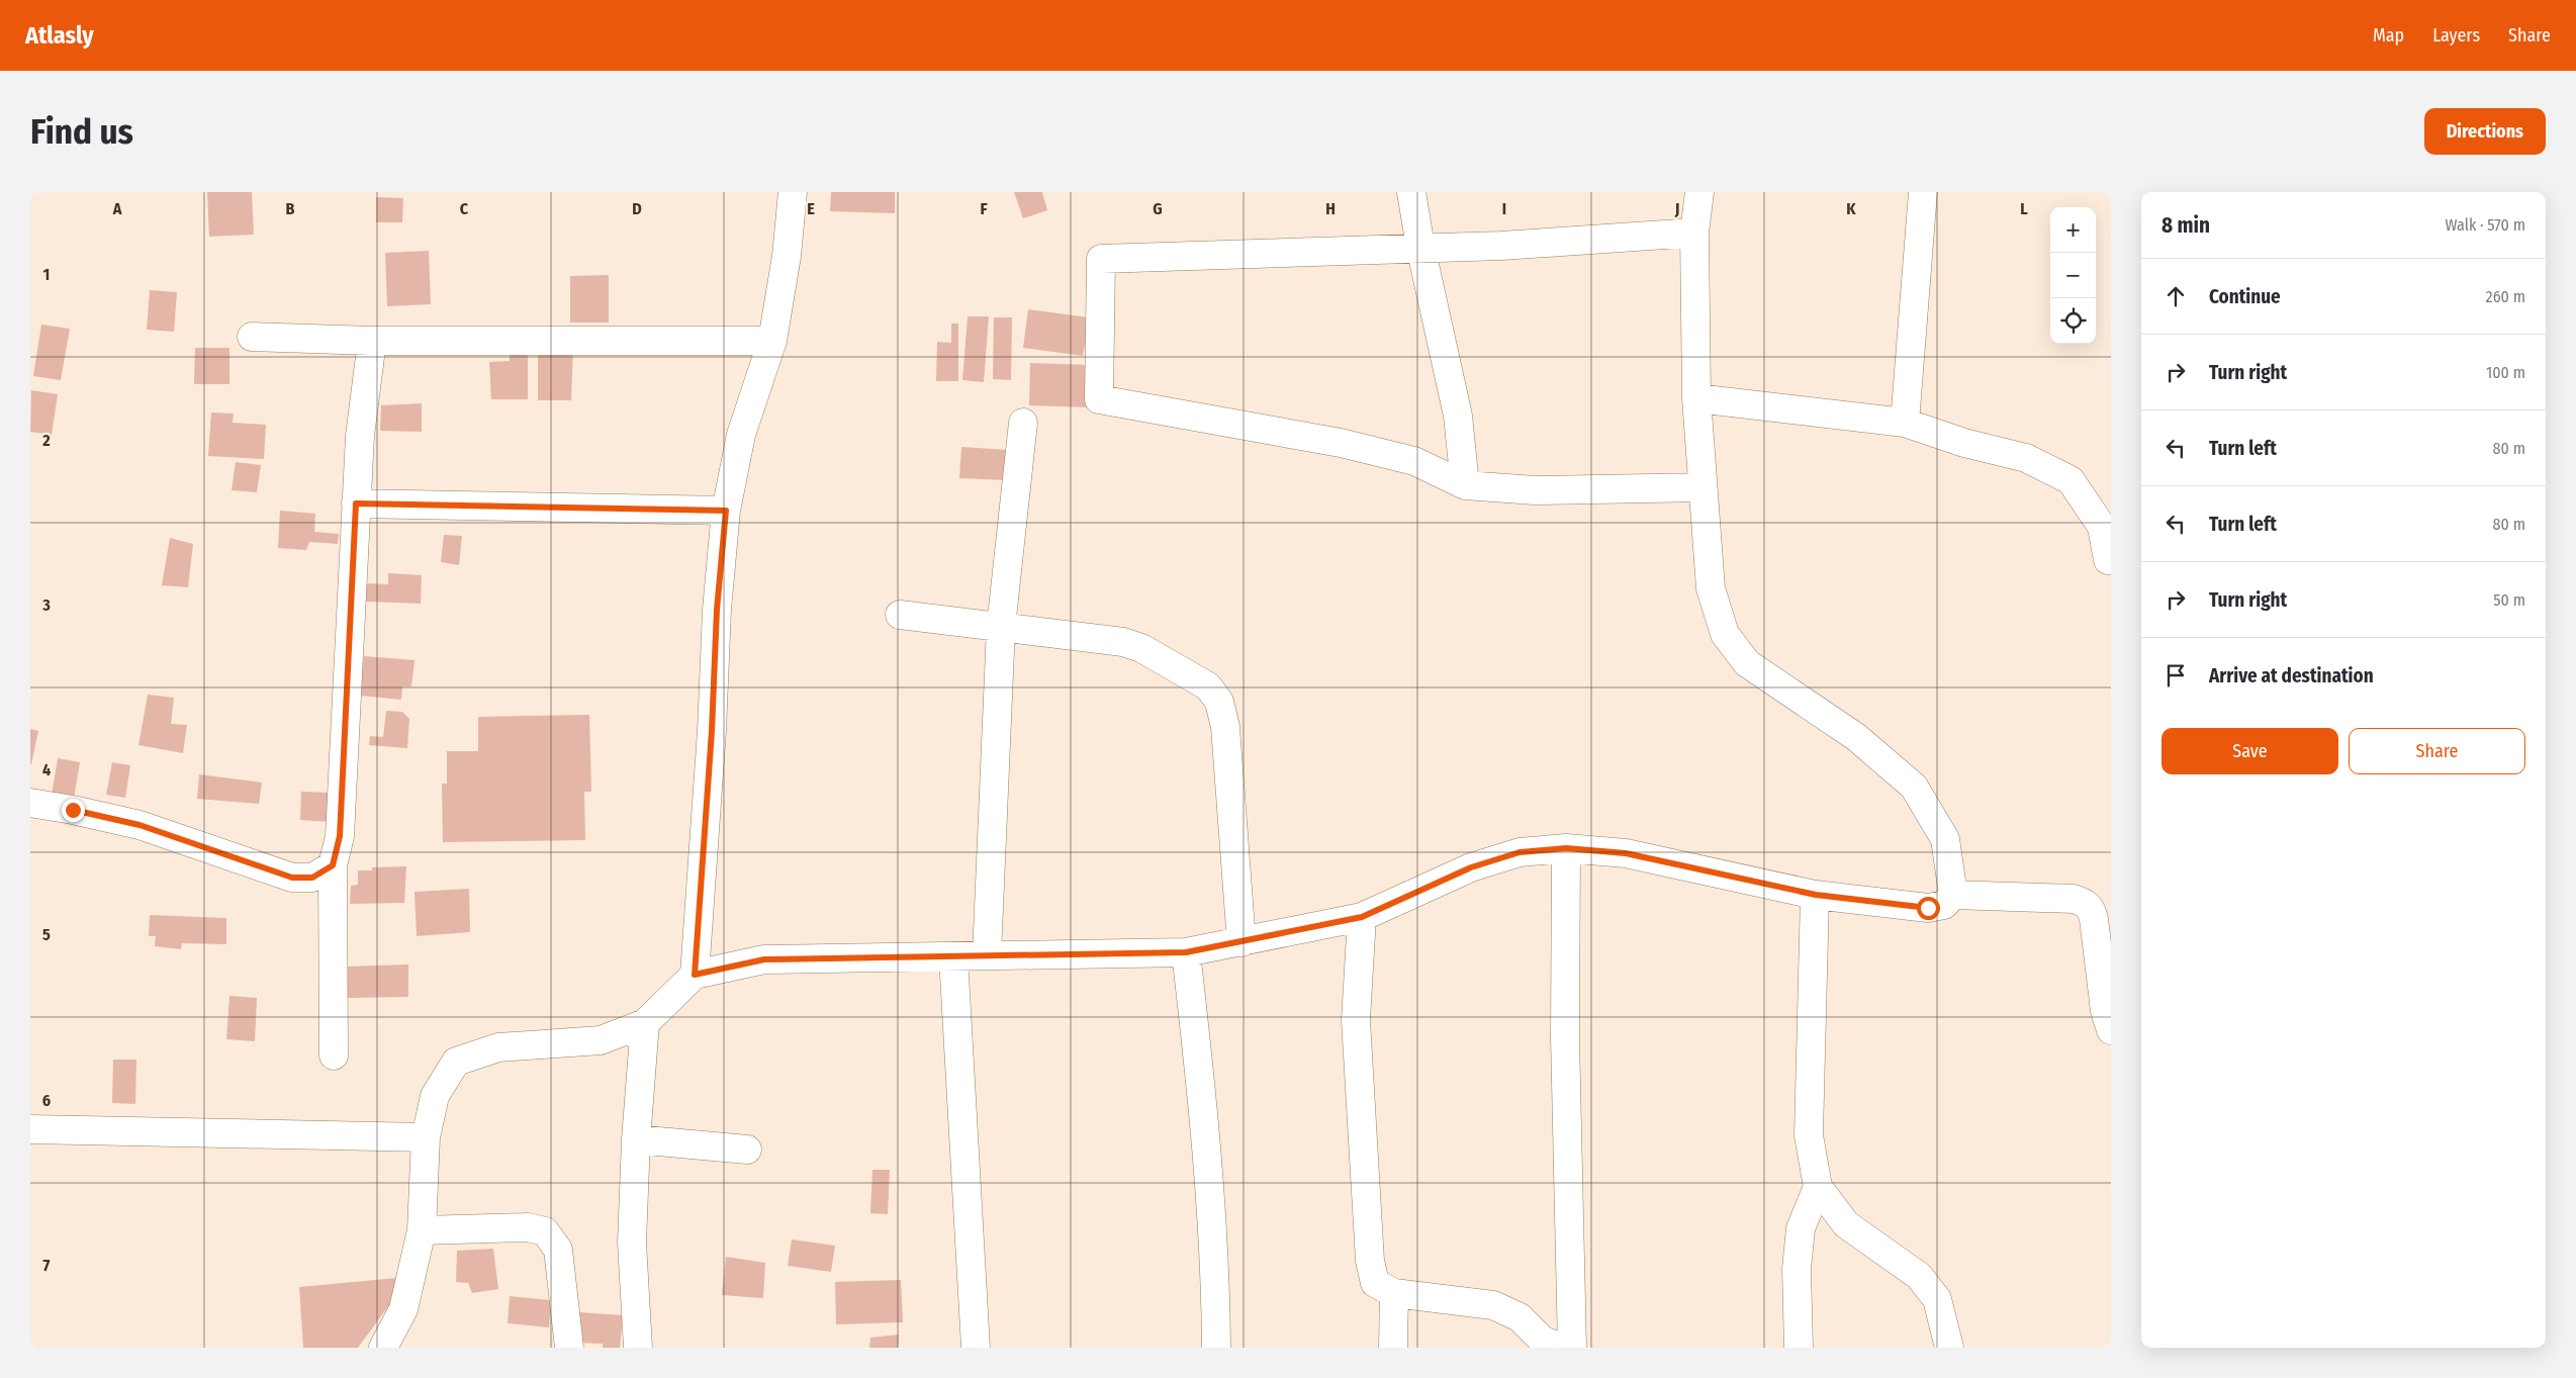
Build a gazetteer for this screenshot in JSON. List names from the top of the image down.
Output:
{
  "page": {
    "header": "Atlasly",
    "nav": ["Map", "Layers", "Share"],
    "buttons": [
      "Directions",
      ["Save", "Share"]
    ],
    "title": "Find us",
    "heading": ["8 min", "Walk · 570 m"],
    "map_buttons": ["+", "−"],
    "list": [
      ["Continue", "260 m"],
      ["Turn right", "100 m"],
      ["Turn left", "80 m"],
      ["Turn left", "80 m"],
      ["Turn right", "50 m"],
      "Arrive at destination"
    ]
  },
  "grid": {
    "columns": [
      "A",
      "B",
      "C",
      "D",
      "E",
      "F",
      "G",
      "H",
      "I",
      "J",
      "K",
      "L"
    ],
    "rows": [
      "1",
      "2",
      "3",
      "4",
      "5",
      "6",
      "7"
    ]
  }
}
